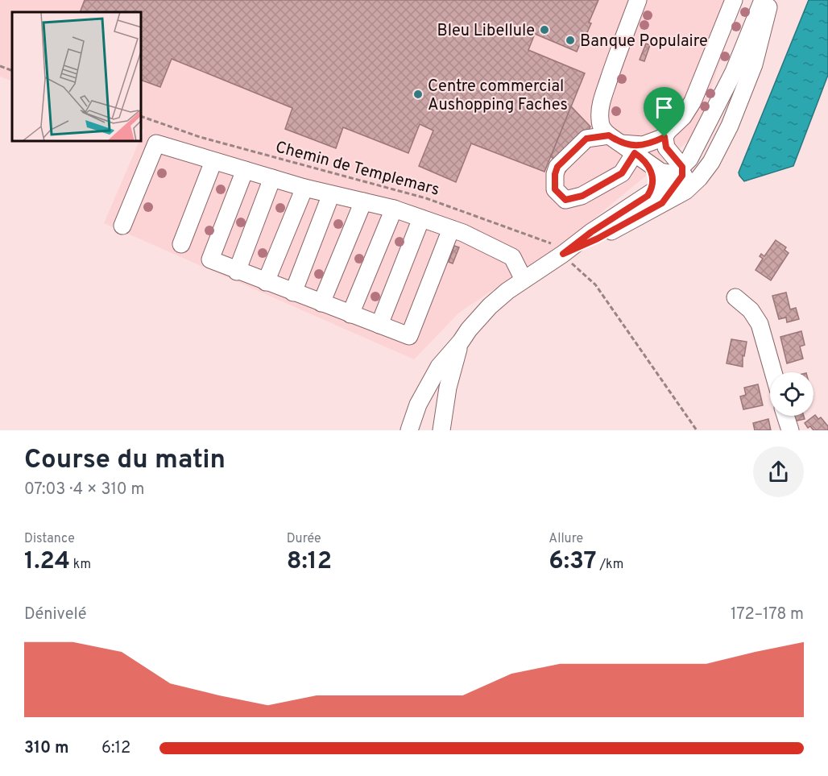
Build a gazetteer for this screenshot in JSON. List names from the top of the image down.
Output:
{
  "streets": {
    "path": ["Chemin de Templemars"]
  },
  "places": ["Bleu Libellule", "Banque Populaire", "Centre commercial Aushopping Faches"],
  "page": {
    "heading": ["Course du matin", "07:03 · 4 × 310 m"],
    "stats": [
      ["Distance", "1.24 km"],
      ["Durée", "8:12"],
      ["Allure", "6:37 /km"]
    ],
    "chart": ["Dénivelé", "172–178 m"],
    "list": [
      {
        "name": "310 m",
        "note": "6:12"
      }
    ]
  }
}
